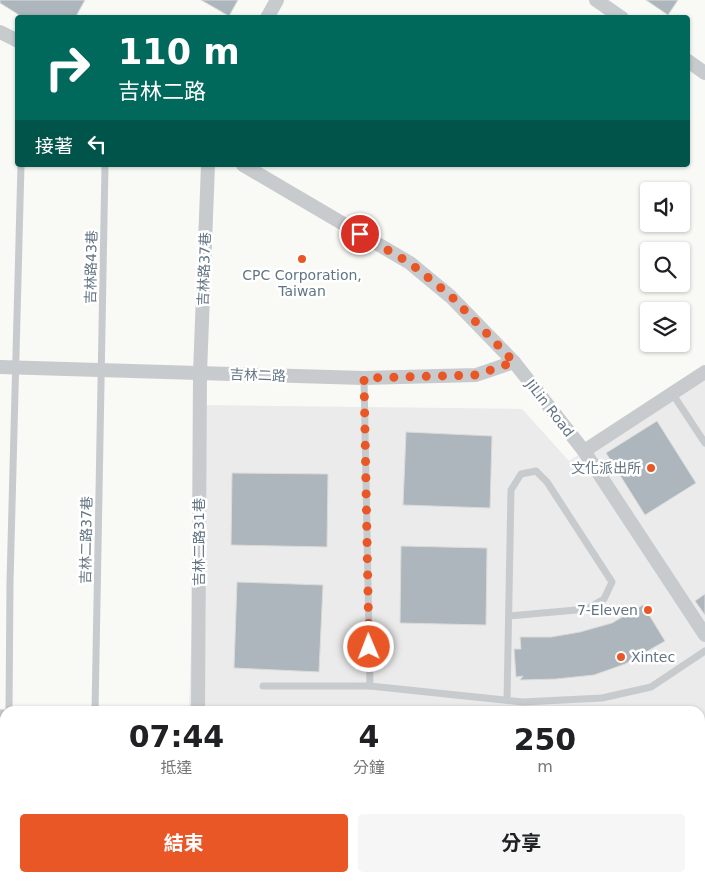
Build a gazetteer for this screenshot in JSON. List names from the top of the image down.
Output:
{
  "streets": {
    "street": [
      "吉林路37巷",
      "吉林二路",
      "JiLin Road",
      "吉林二路31巷"
    ],
    "lane": ["吉林路43巷", "吉林二路37巷"]
  },
  "crossings": [
    ["吉林路43巷", "吉林二路"],
    ["吉林路43巷", "吉林二路37巷"],
    ["吉林路37巷", "吉林二路"],
    ["吉林路37巷", "吉林二路31巷"],
    ["吉林二路", "JiLin Road"],
    ["吉林二路", "吉林二路37巷"],
    ["吉林二路", "吉林二路31巷"]
  ],
  "places": [
    "CPC Corporation, Taiwan",
    "文化派出所",
    "7-Eleven",
    "Xintec"
  ],
  "page": {
    "turn": ["110 m", "吉林二路"],
    "then": "接著",
    "eta": [
      "07:44",
      "抵達",
      "4",
      "分鐘",
      "250",
      "m"
    ],
    "buttons": ["結束", "分享"]
  }
}
